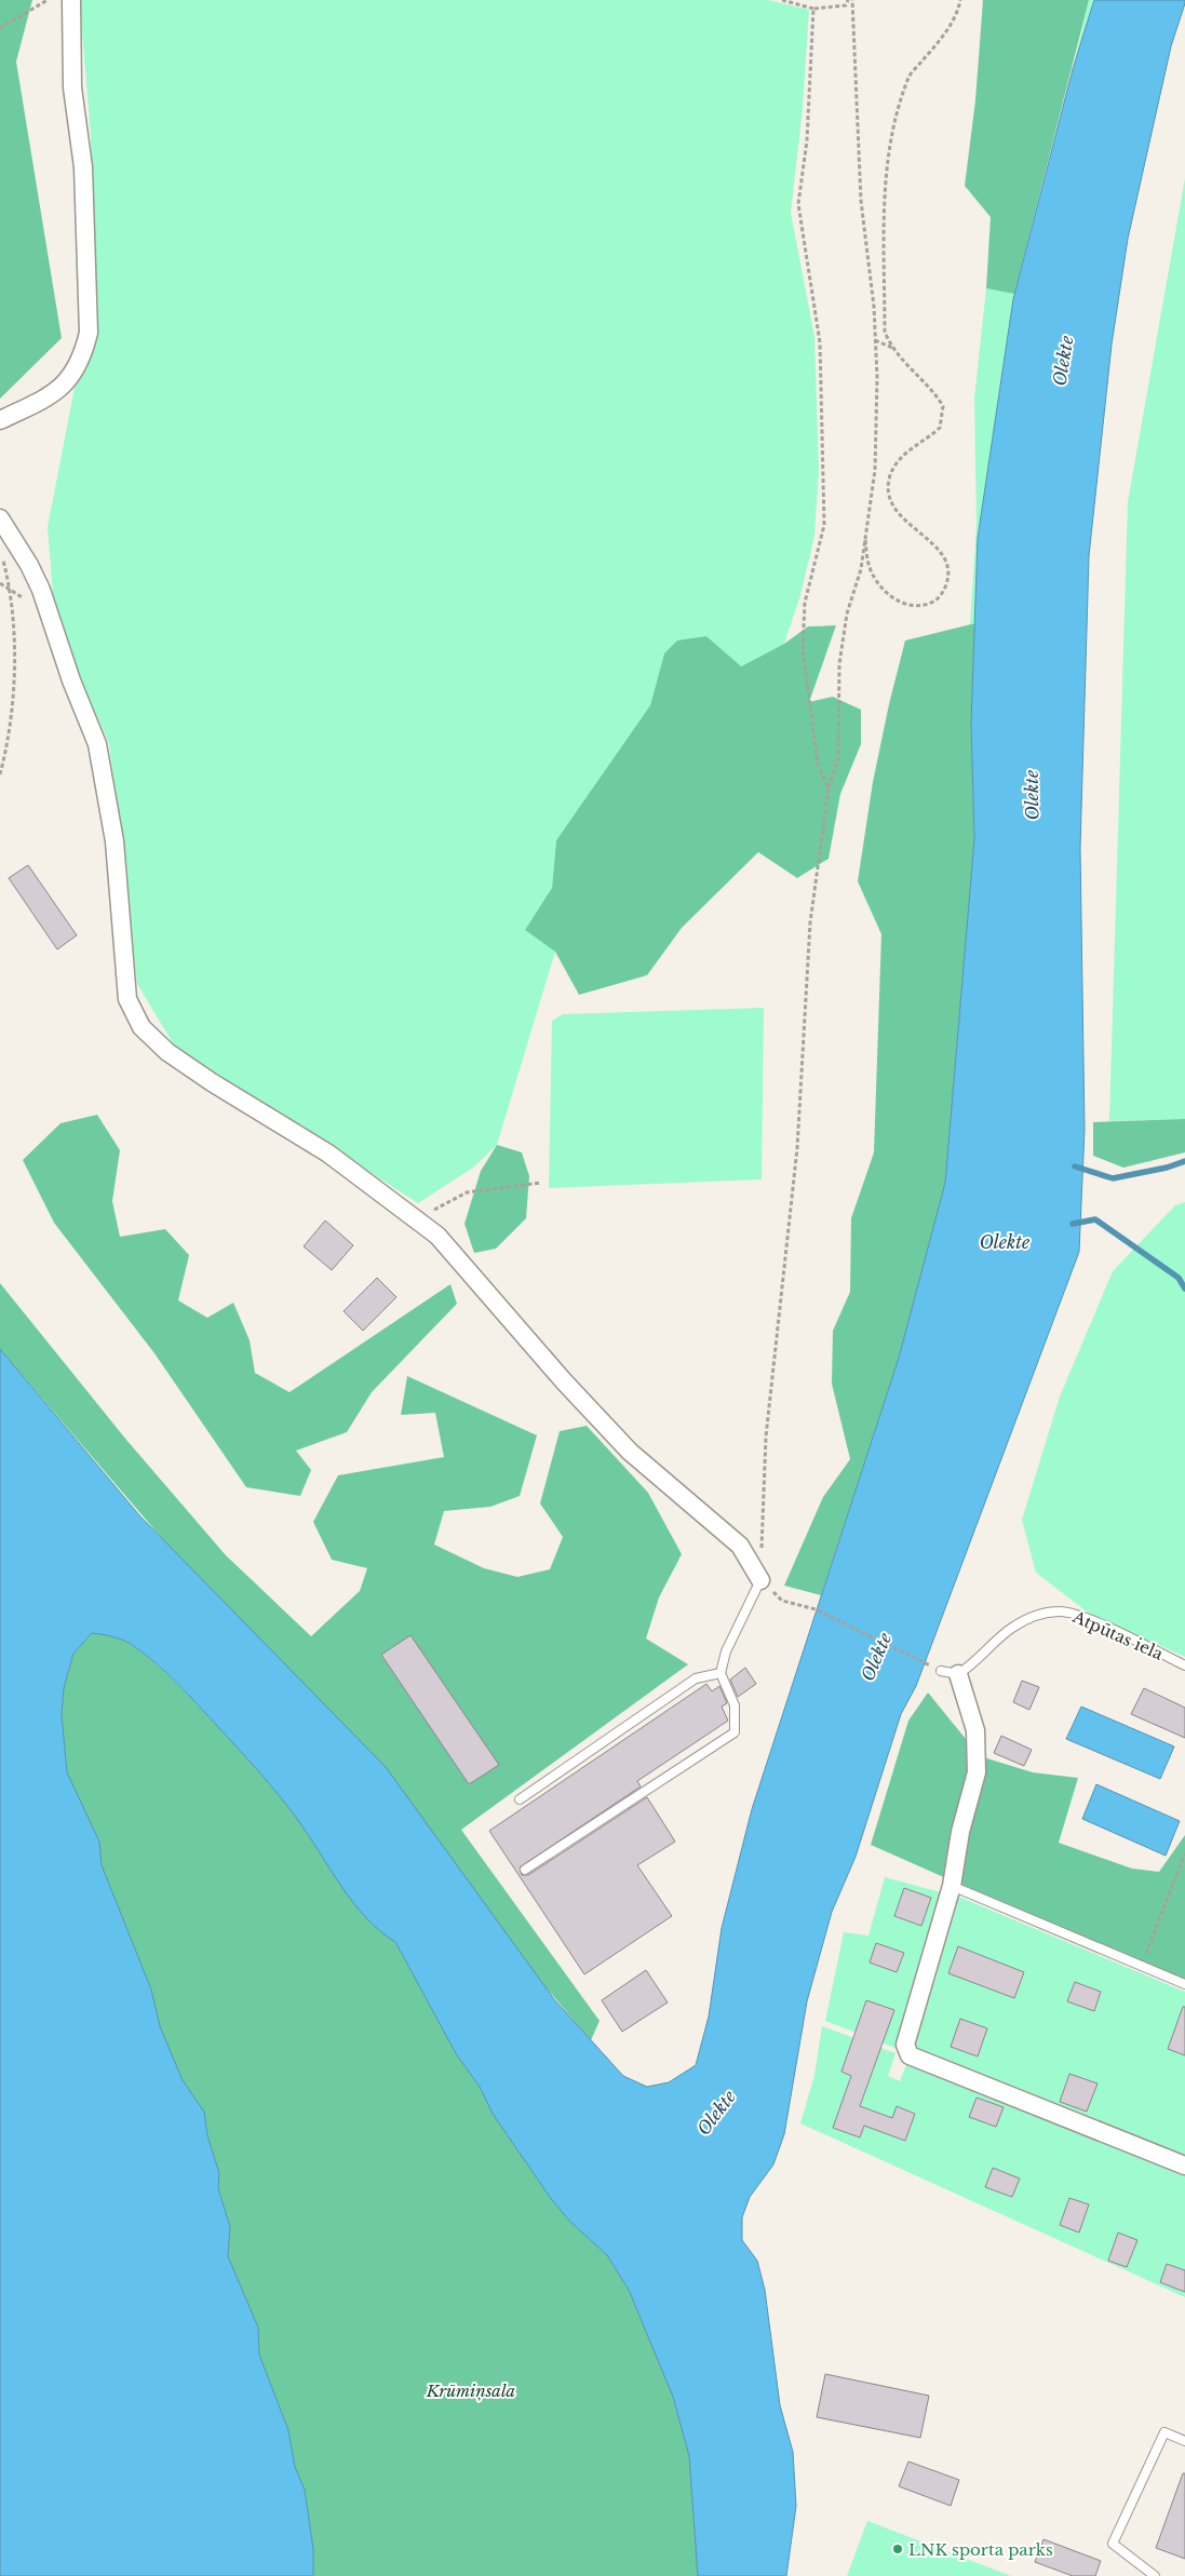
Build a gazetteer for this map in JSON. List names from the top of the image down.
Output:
{
  "streets": {
    "lane": ["Atpūtas iela"]
  },
  "water": ["Olekte"],
  "parks": ["Krūmiņsala"],
  "places": ["LNK sporta parks"]
}
